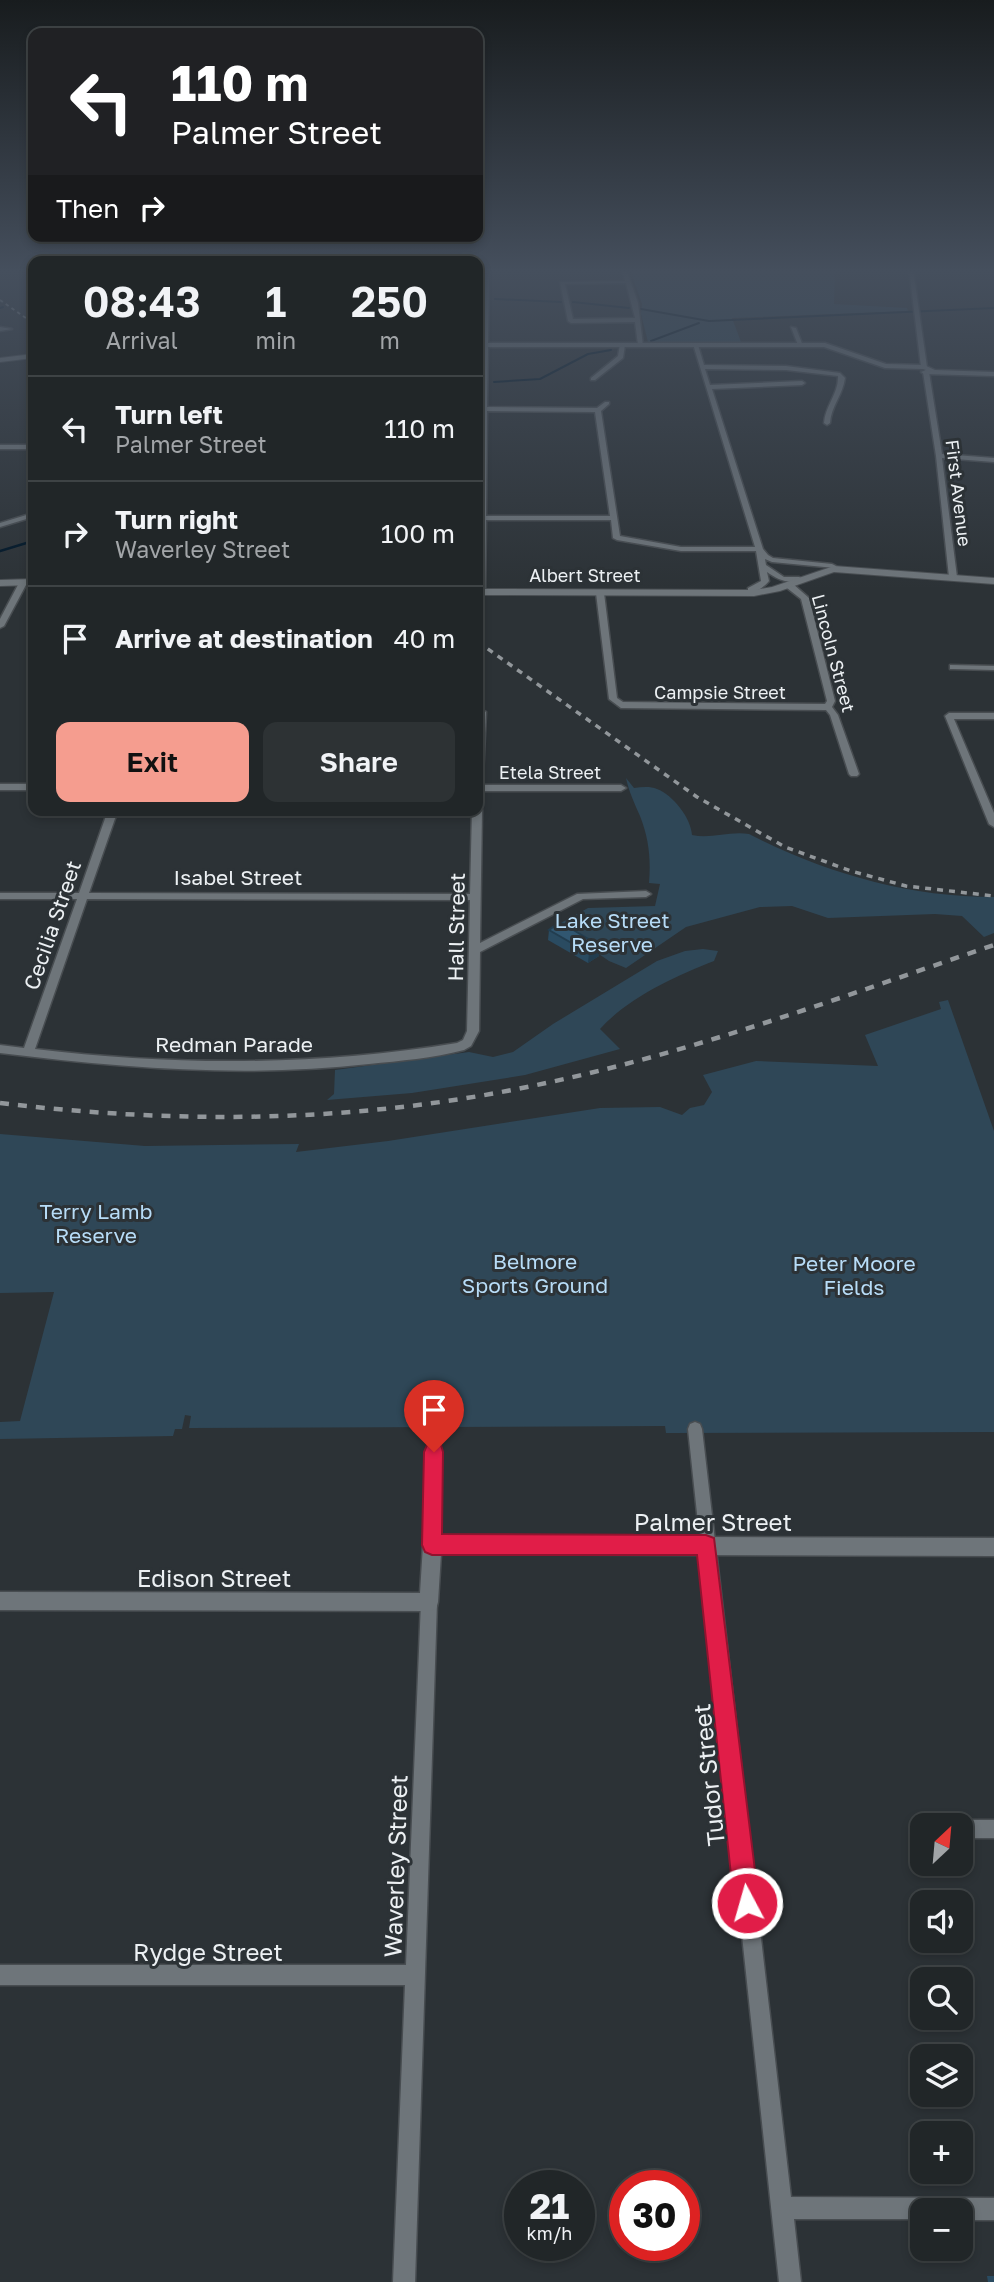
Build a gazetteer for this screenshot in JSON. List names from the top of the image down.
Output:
{
  "streets": {
    "main road": ["Albert Street"],
    "street": [
      "First Avenue",
      "Lincoln Street",
      "Campsie Street",
      "Etela Street",
      "Isabel Street",
      "Cecilia Street",
      "Hall Street",
      "Redman Parade",
      "Palmer Street",
      "Edison Street",
      "Tudor Street",
      "Waverley Street",
      "Rydge Street"
    ]
  },
  "crossings": [
    ["Albert Street", "Lincoln Street"],
    ["Lincoln Street", "Campsie Street"],
    ["Isabel Street", "Cecilia Street"],
    ["Isabel Street", "Hall Street"],
    ["Cecilia Street", "Redman Parade"],
    ["Hall Street", "Redman Parade"],
    ["Palmer Street", "Tudor Street"],
    ["Palmer Street", "Waverley Street"],
    ["Edison Street", "Waverley Street"],
    ["Waverley Street", "Rydge Street"]
  ],
  "parks": [
    "Lake Street Reserve",
    "Terry Lamb Reserve",
    "Belmore Sports Ground",
    "Peter Moore Fields"
  ],
  "north": "top right",
  "page": {
    "turn": ["110 m", "Palmer Street"],
    "then": "Then",
    "eta": [
      "08:43",
      "Arrival",
      "1",
      "min",
      "250",
      "m"
    ],
    "list": [
      {
        "name": "Turn left",
        "note": "Palmer Street",
        "value": "110 m"
      },
      {
        "name": "Turn right",
        "note": "Waverley Street",
        "value": "100 m"
      },
      {
        "name": "Arrive at destination",
        "value": "40 m"
      }
    ],
    "buttons": ["Exit", "Share"],
    "map_buttons": ["+", "−"],
    "speed": "21 km/h",
    "limit": "30"
  }
}
